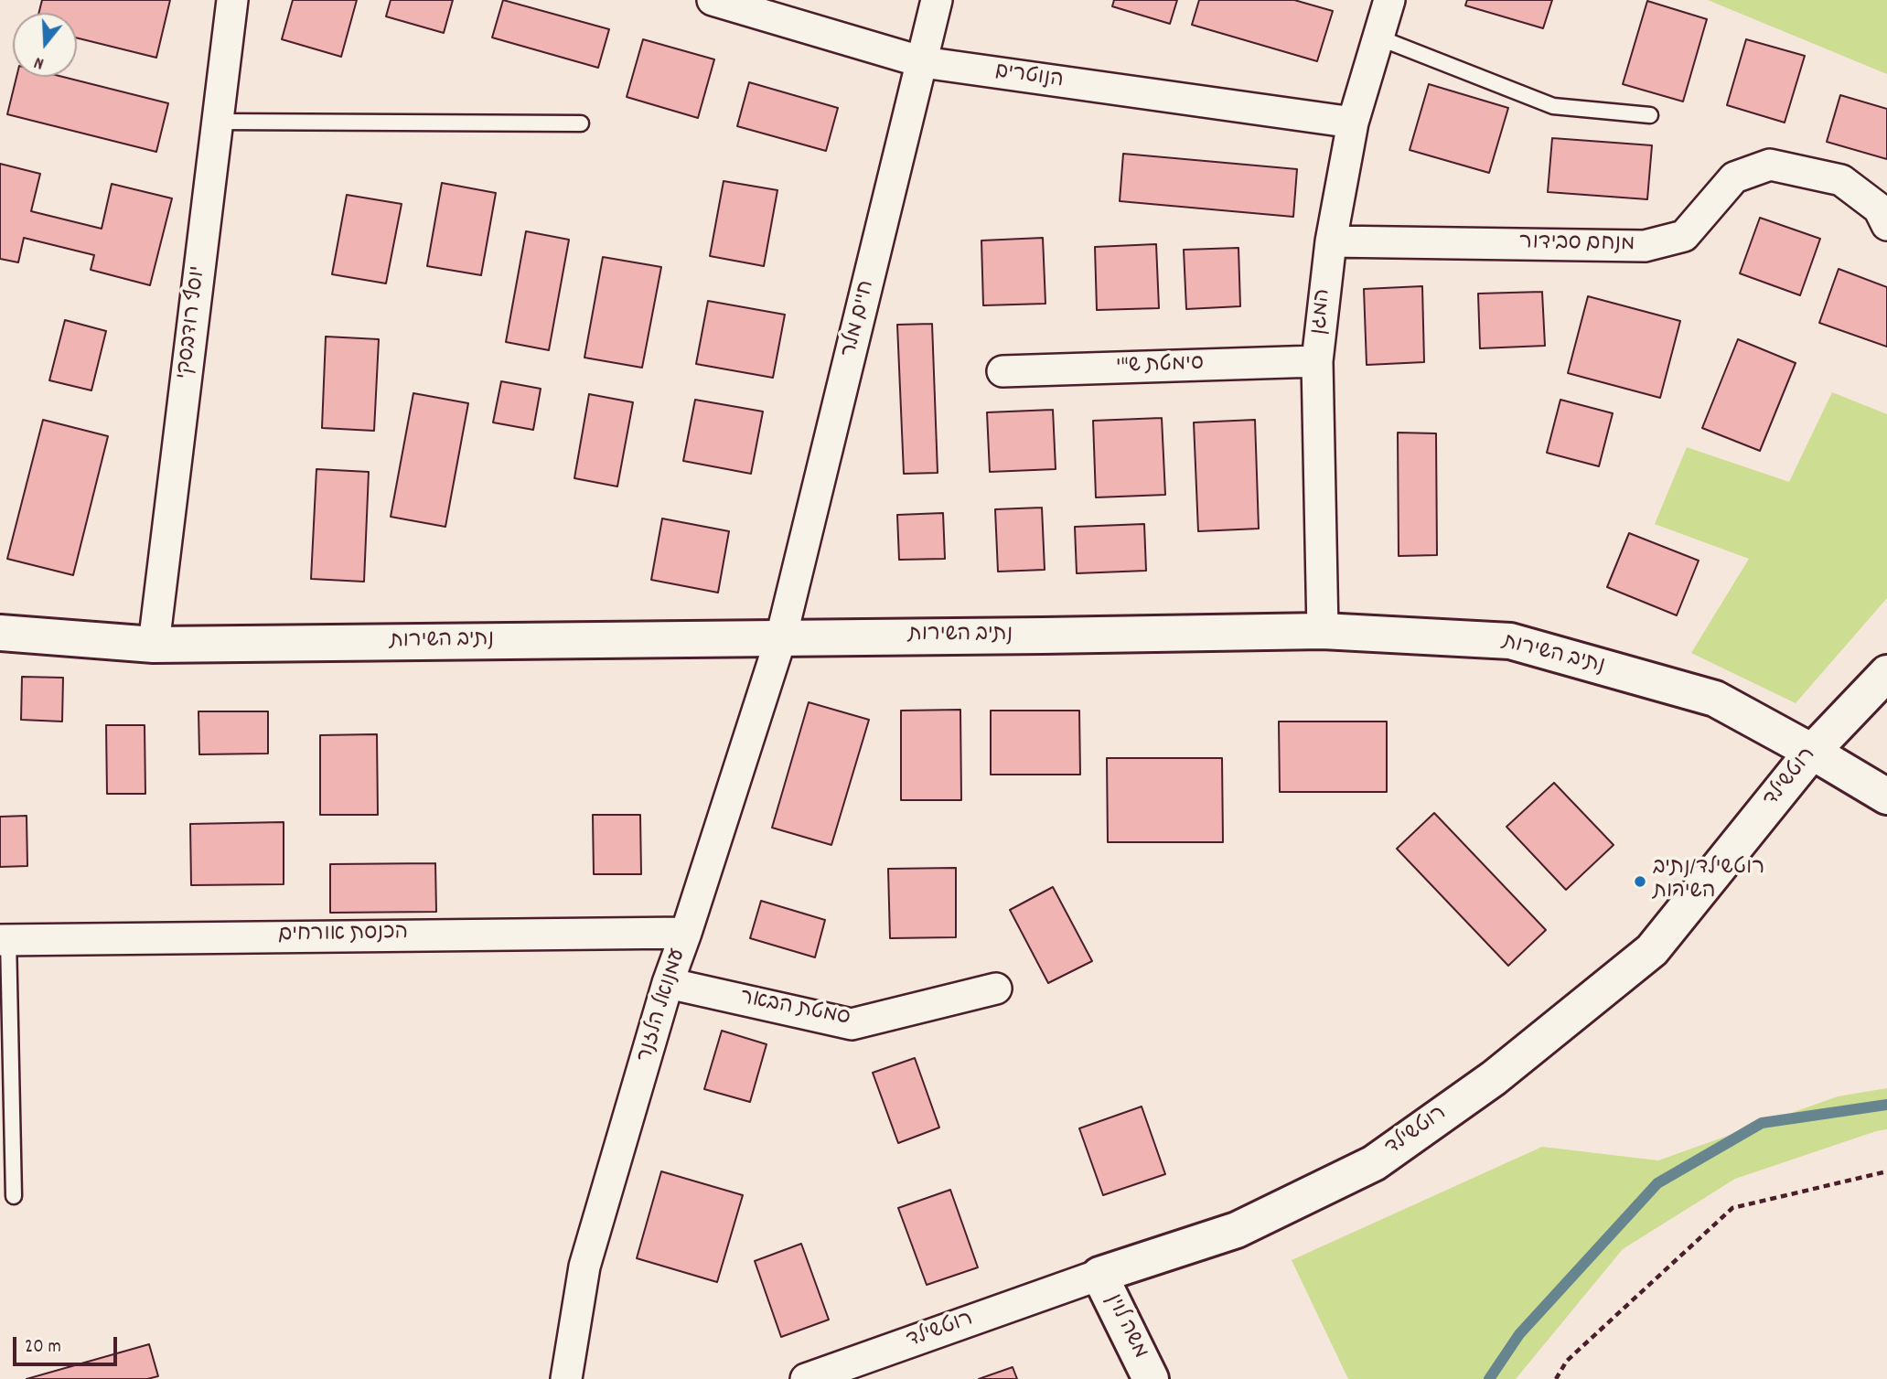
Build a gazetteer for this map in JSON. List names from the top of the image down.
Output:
{
  "streets": {
    "street": [
      "הנוטרים",
      "מנחם סבידור",
      "המגן",
      "חיים מלר",
      "יוסף רודבסקי",
      "סימטת ש\"י",
      "נתיב השירות",
      "רוטשילד",
      "הכנסת אורחים",
      "עמנואל הלזנר",
      "סמטת הבאר",
      "משה לוין"
    ]
  },
  "crossings": [
    ["הנוטרים", "המגן"],
    ["הנוטרים", "חיים מלר"],
    ["מנחם סבידור", "המגן"],
    ["המגן", "סימטת ש\"י"],
    ["המגן", "נתיב השירות"],
    ["חיים מלר", "נתיב השירות"],
    ["חיים מלר", "עמנואל הלזנר"],
    ["יוסף רודבסקי", "נתיב השירות"],
    ["נתיב השירות", "רוטשילד"],
    ["נתיב השירות", "עמנואל הלזנר"],
    ["רוטשילד", "משה לוין"],
    ["הכנסת אורחים", "עמנואל הלזנר"],
    ["עמנואל הלזנר", "סמטת הבאר"]
  ],
  "places": ["רוטשילד/נתיב השירות"],
  "scale_bar": "20 m",
  "north": "bottom"
}
